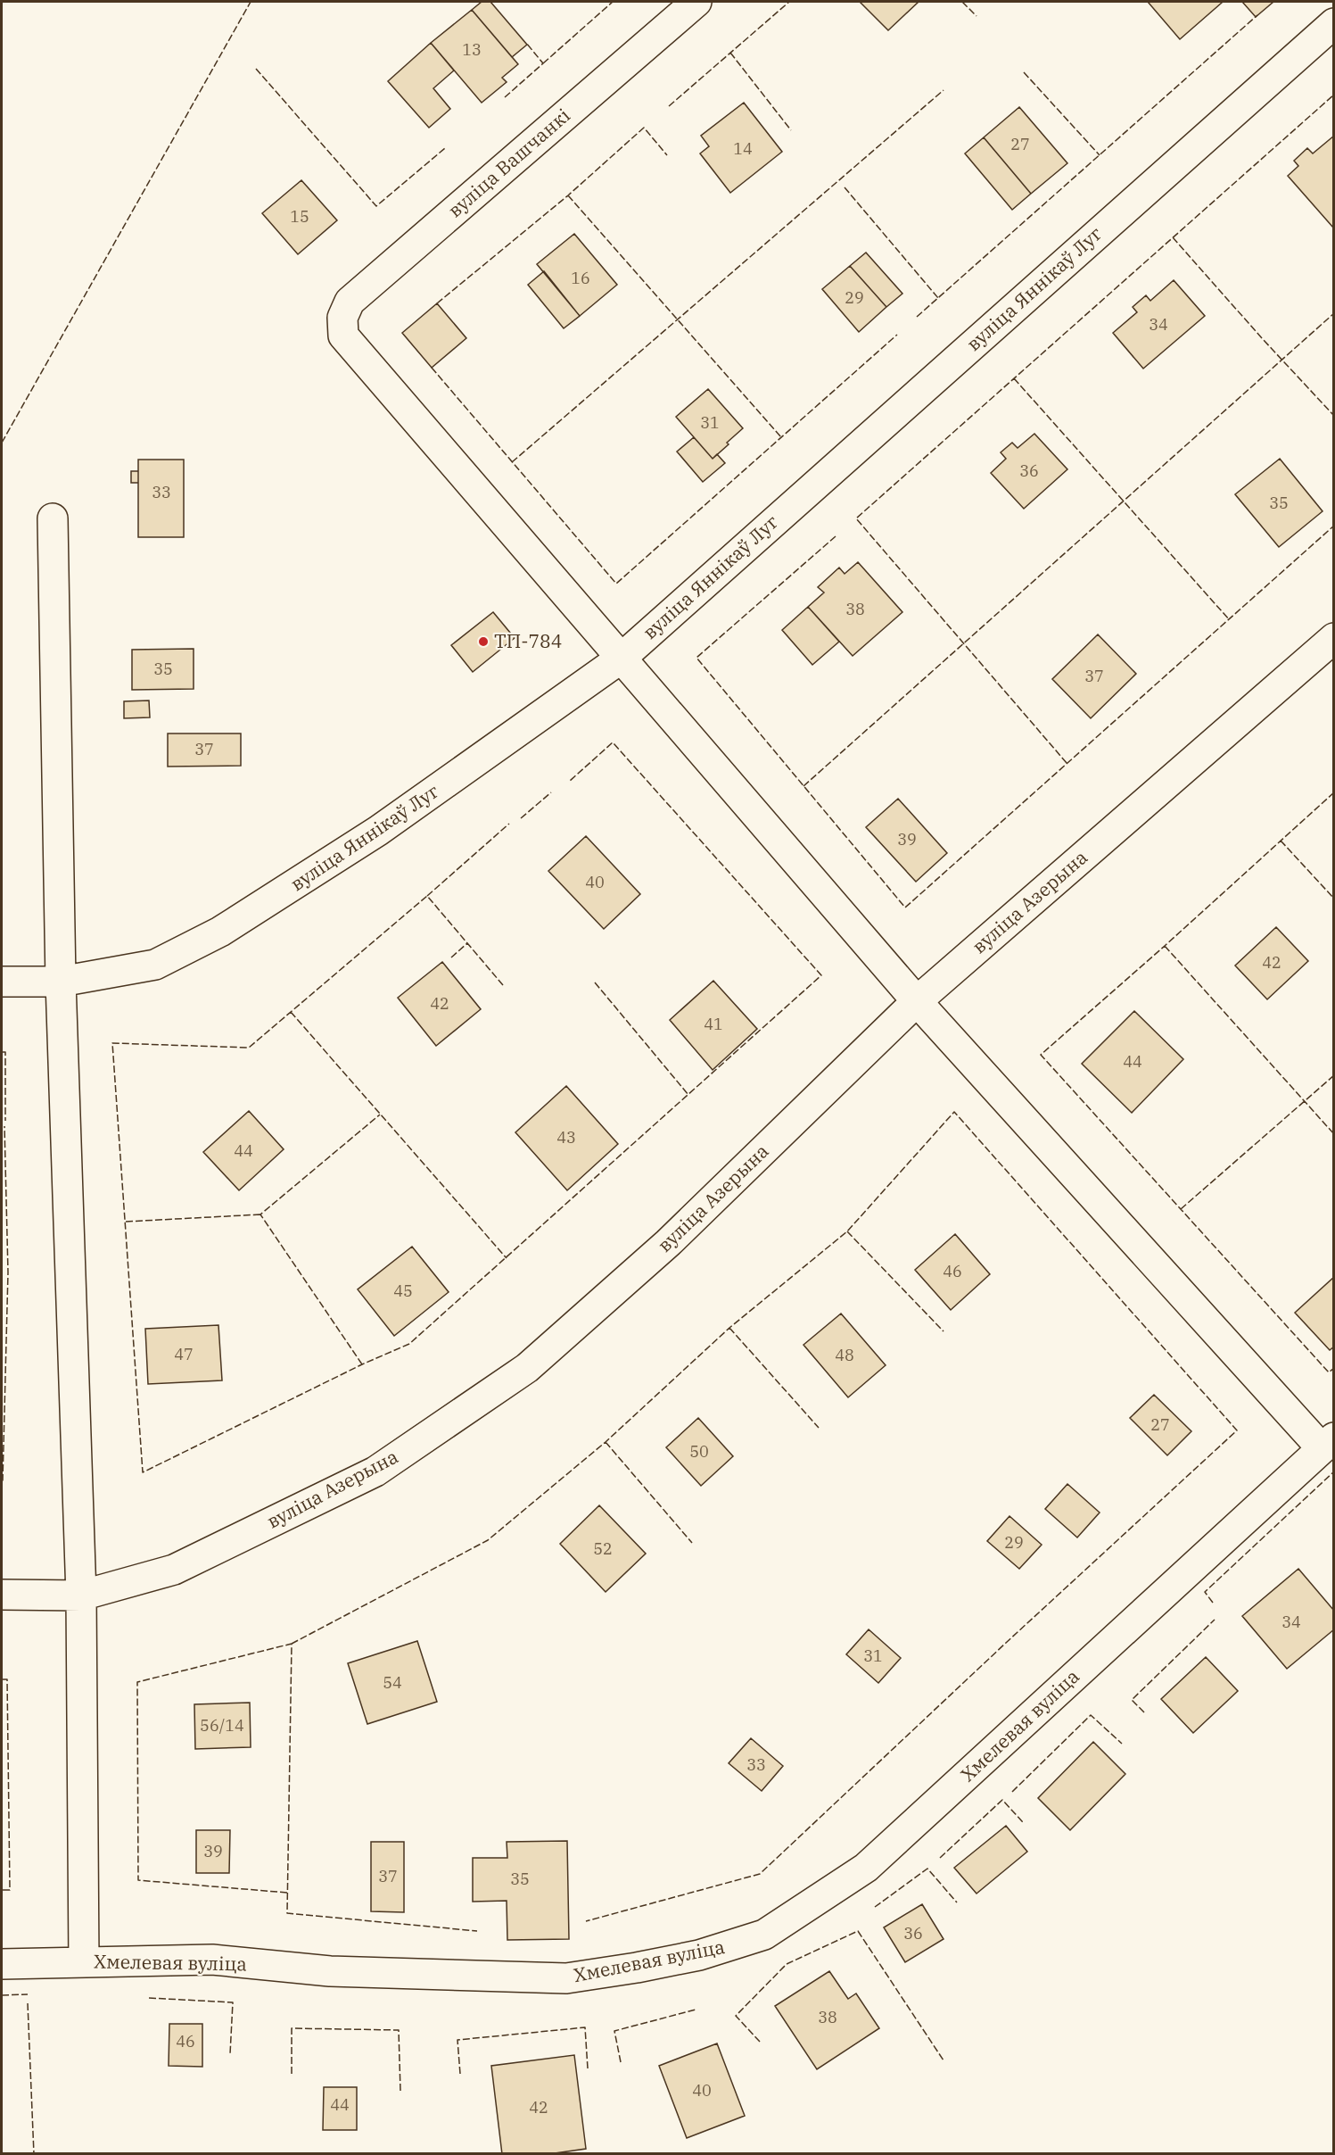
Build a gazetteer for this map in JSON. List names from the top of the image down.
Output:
{
  "streets": {
    "street": [
      "вуліца Вашчанкі",
      "вуліца Яннікаў Луг",
      "вуліца Азерына",
      "Хмелевая вуліца"
    ]
  },
  "crossings": [
    ["вуліца Вашчанкі", "вуліца Яннікаў Луг"]
  ],
  "places": ["ТП-784"],
  "house_numbers": [
    "13",
    "27",
    "14",
    "15",
    "16",
    "29",
    "34",
    "31",
    "36",
    "33",
    "35",
    "38",
    "35",
    "37",
    "37",
    "39",
    "40",
    "42",
    "42",
    "41",
    "44",
    "43",
    "44",
    "46",
    "45",
    "47",
    "48",
    "27",
    "50",
    "29",
    "52",
    "34",
    "31",
    "54",
    "56/14",
    "33",
    "39",
    "37",
    "35",
    "36",
    "38",
    "46",
    "40",
    "44",
    "42"
  ]
}
